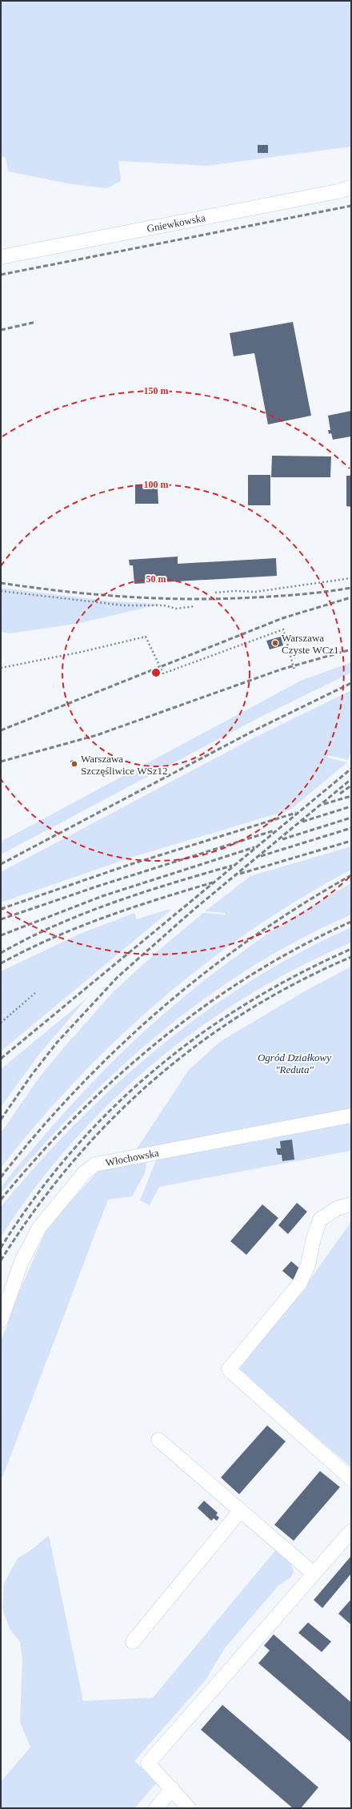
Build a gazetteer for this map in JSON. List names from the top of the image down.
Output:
{
  "streets": {
    "street": ["Gniewkowska", "Włochowska"]
  },
  "parks": ["Ogród Działkowy \"Reduta\""],
  "places": ["Warszawa Czyste WCz1", "Warszawa Szczęśliwice WSz12"],
  "rings": ["150 m", "100 m", "50 m"]
}
